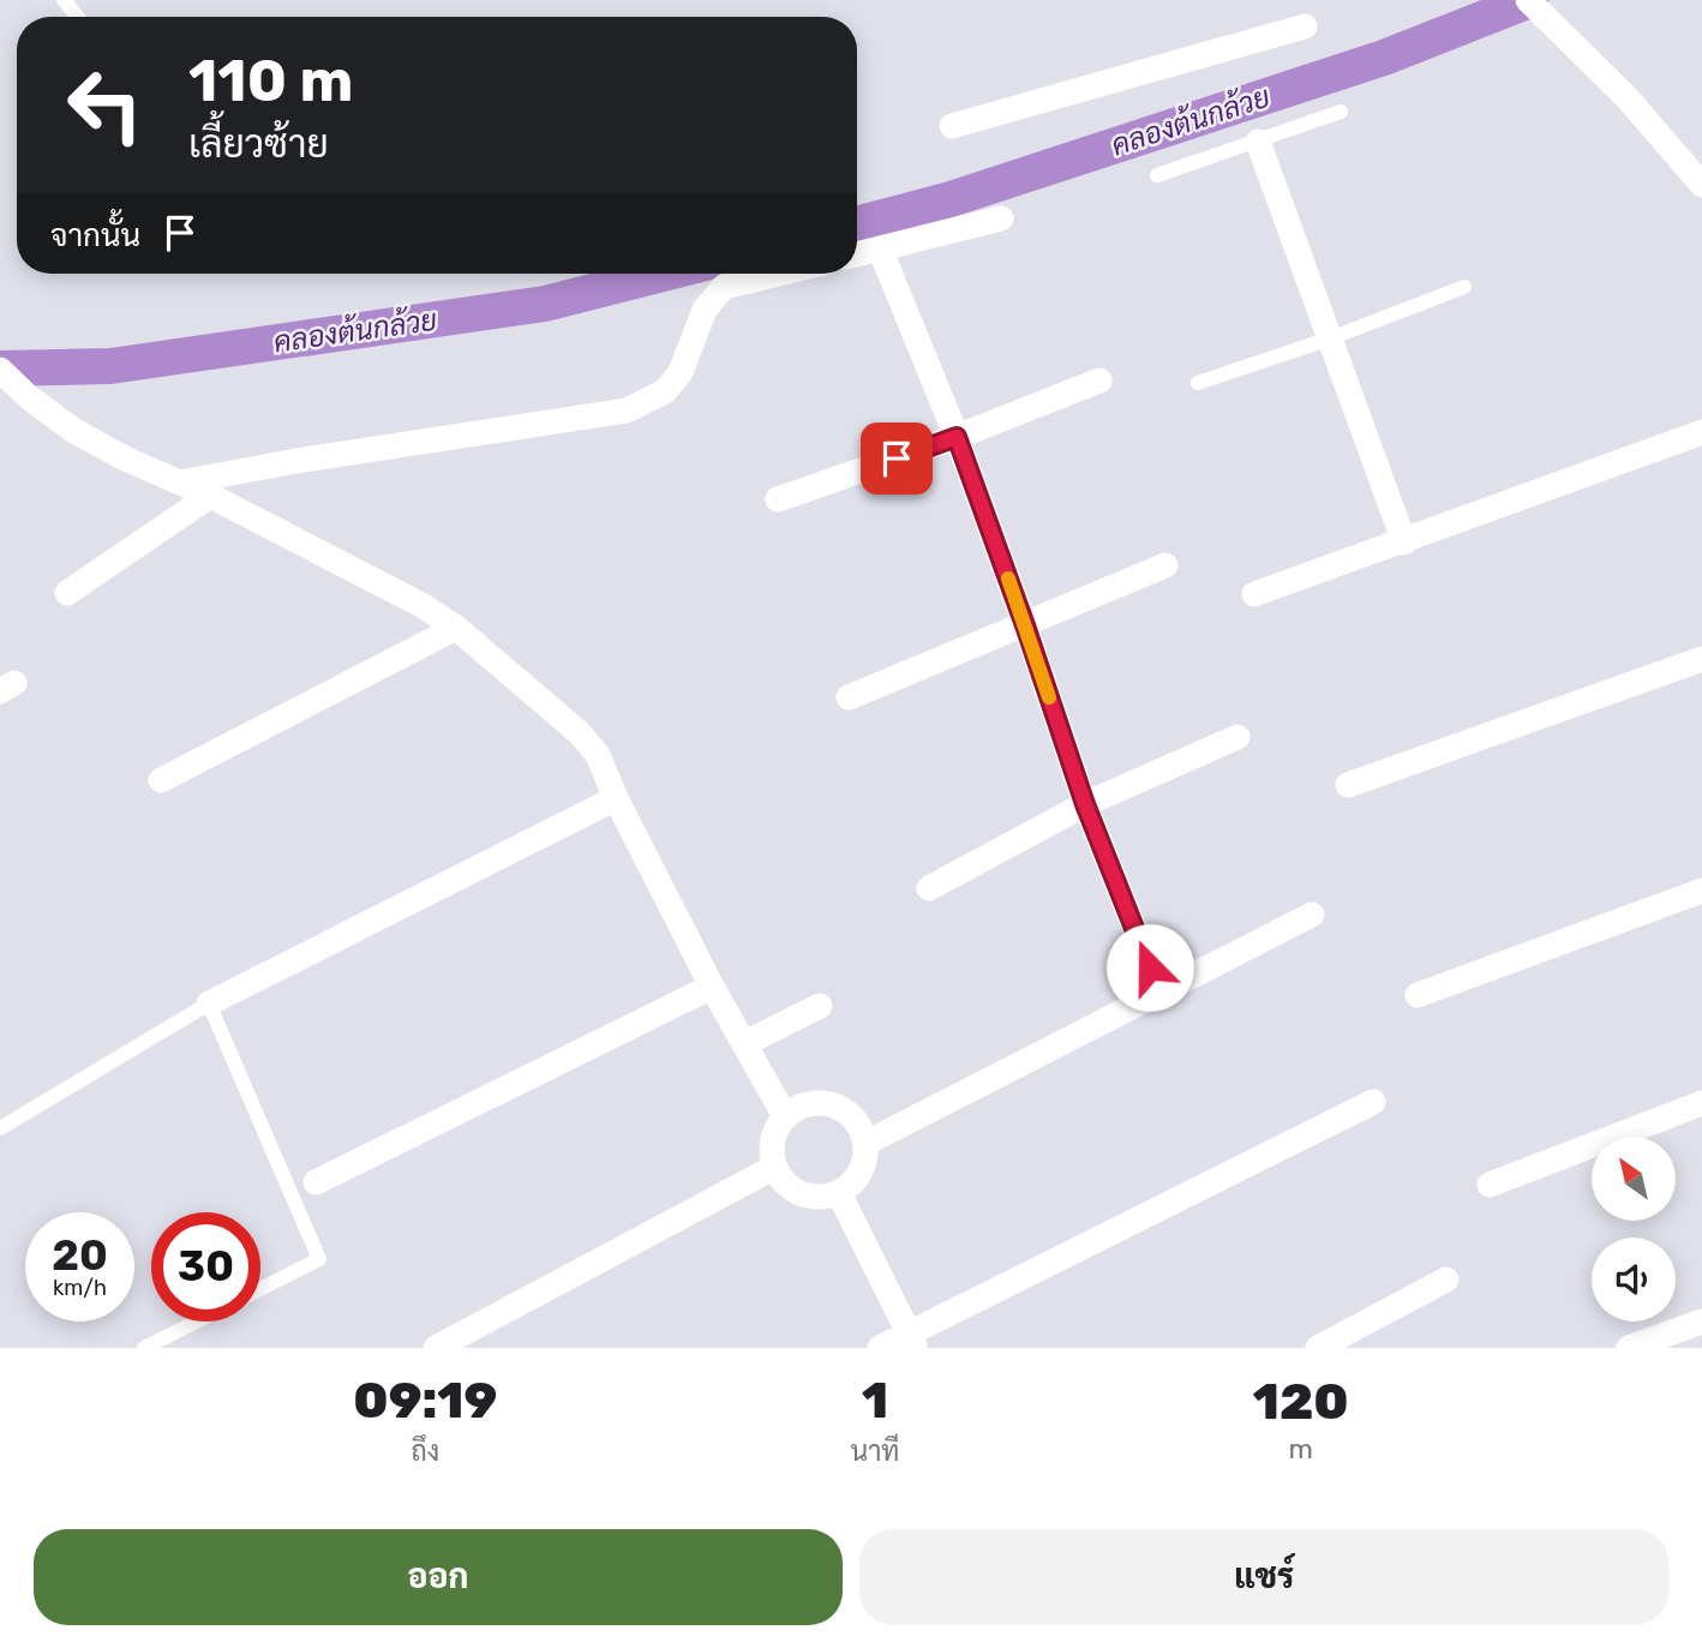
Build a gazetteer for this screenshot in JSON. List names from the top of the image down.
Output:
{
  "water": ["คลองต้นกล้วย"],
  "north": "top left",
  "page": {
    "turn": ["110 m", "เลี้ยวซ้าย"],
    "then": "จากนั้น",
    "speed": "20 km/h",
    "limit": "30",
    "eta": [
      "09:19",
      "ถึง",
      "1",
      "นาที",
      "120",
      "m"
    ],
    "buttons": ["ออก", "แชร์"]
  }
}
